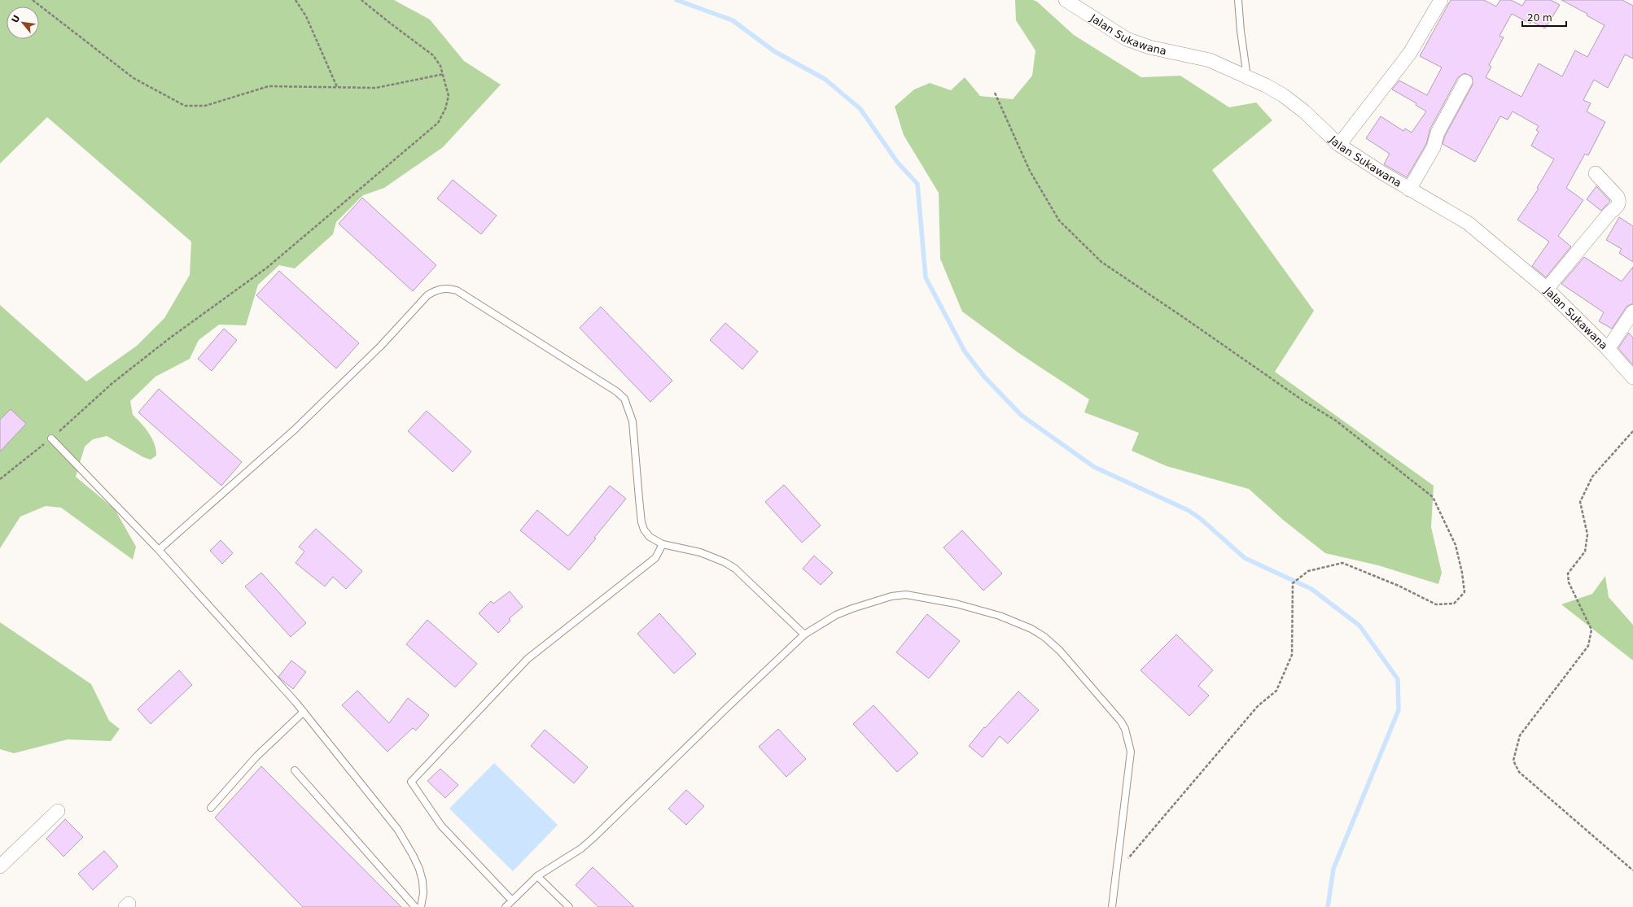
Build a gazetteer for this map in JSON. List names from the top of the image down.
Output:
{
  "streets": {
    "street": ["Jalan Sukawana"]
  },
  "scale_bar": "20 m",
  "north": "top left"
}
